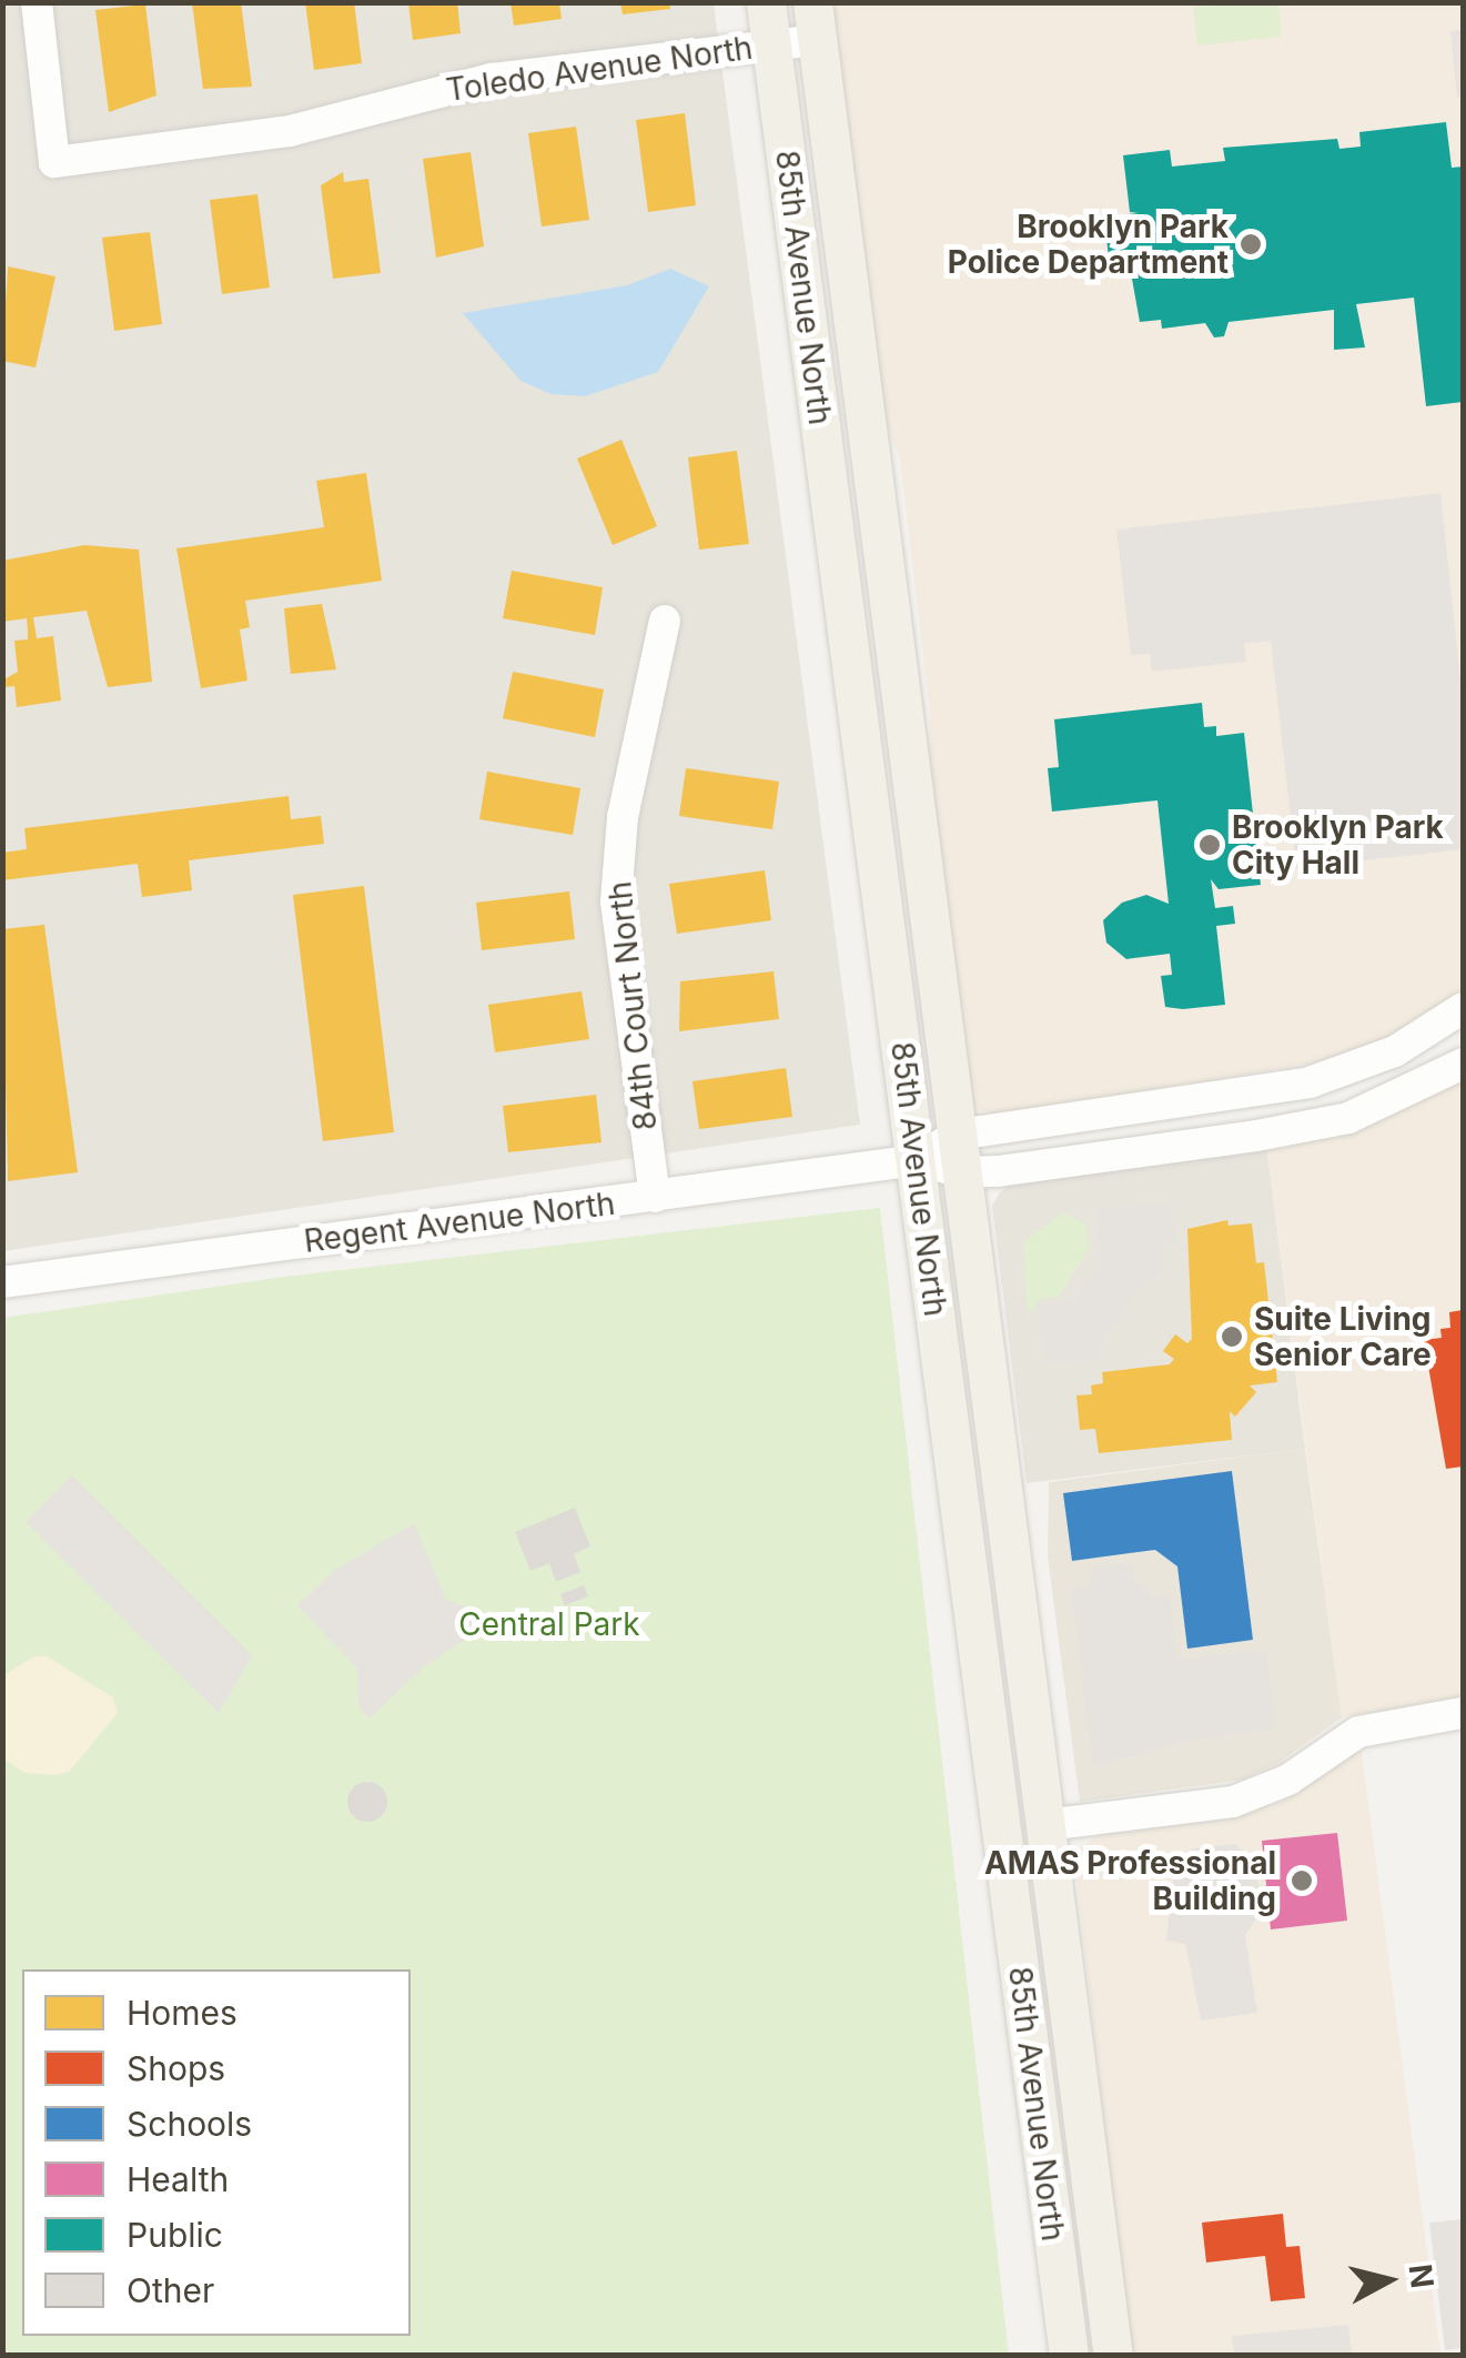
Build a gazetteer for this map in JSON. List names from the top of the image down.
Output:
{
  "streets": {
    "main road": ["85th Avenue North"],
    "street": ["Toledo Avenue North", "84th Court North", "Regent Avenue North"]
  },
  "crossings": [
    ["Toledo Avenue North", "85th Avenue North"],
    ["85th Avenue North", "Regent Avenue North"],
    ["84th Court North", "Regent Avenue North"]
  ],
  "parks": ["Central Park"],
  "places": [
    "Brooklyn Park Police Department",
    "Brooklyn Park City Hall",
    "Suite Living Senior Care",
    "AMAS Professional Building"
  ],
  "legend": [
    "Homes",
    "Shops",
    "Schools",
    "Health",
    "Public",
    "Other"
  ],
  "north": "right"
}
